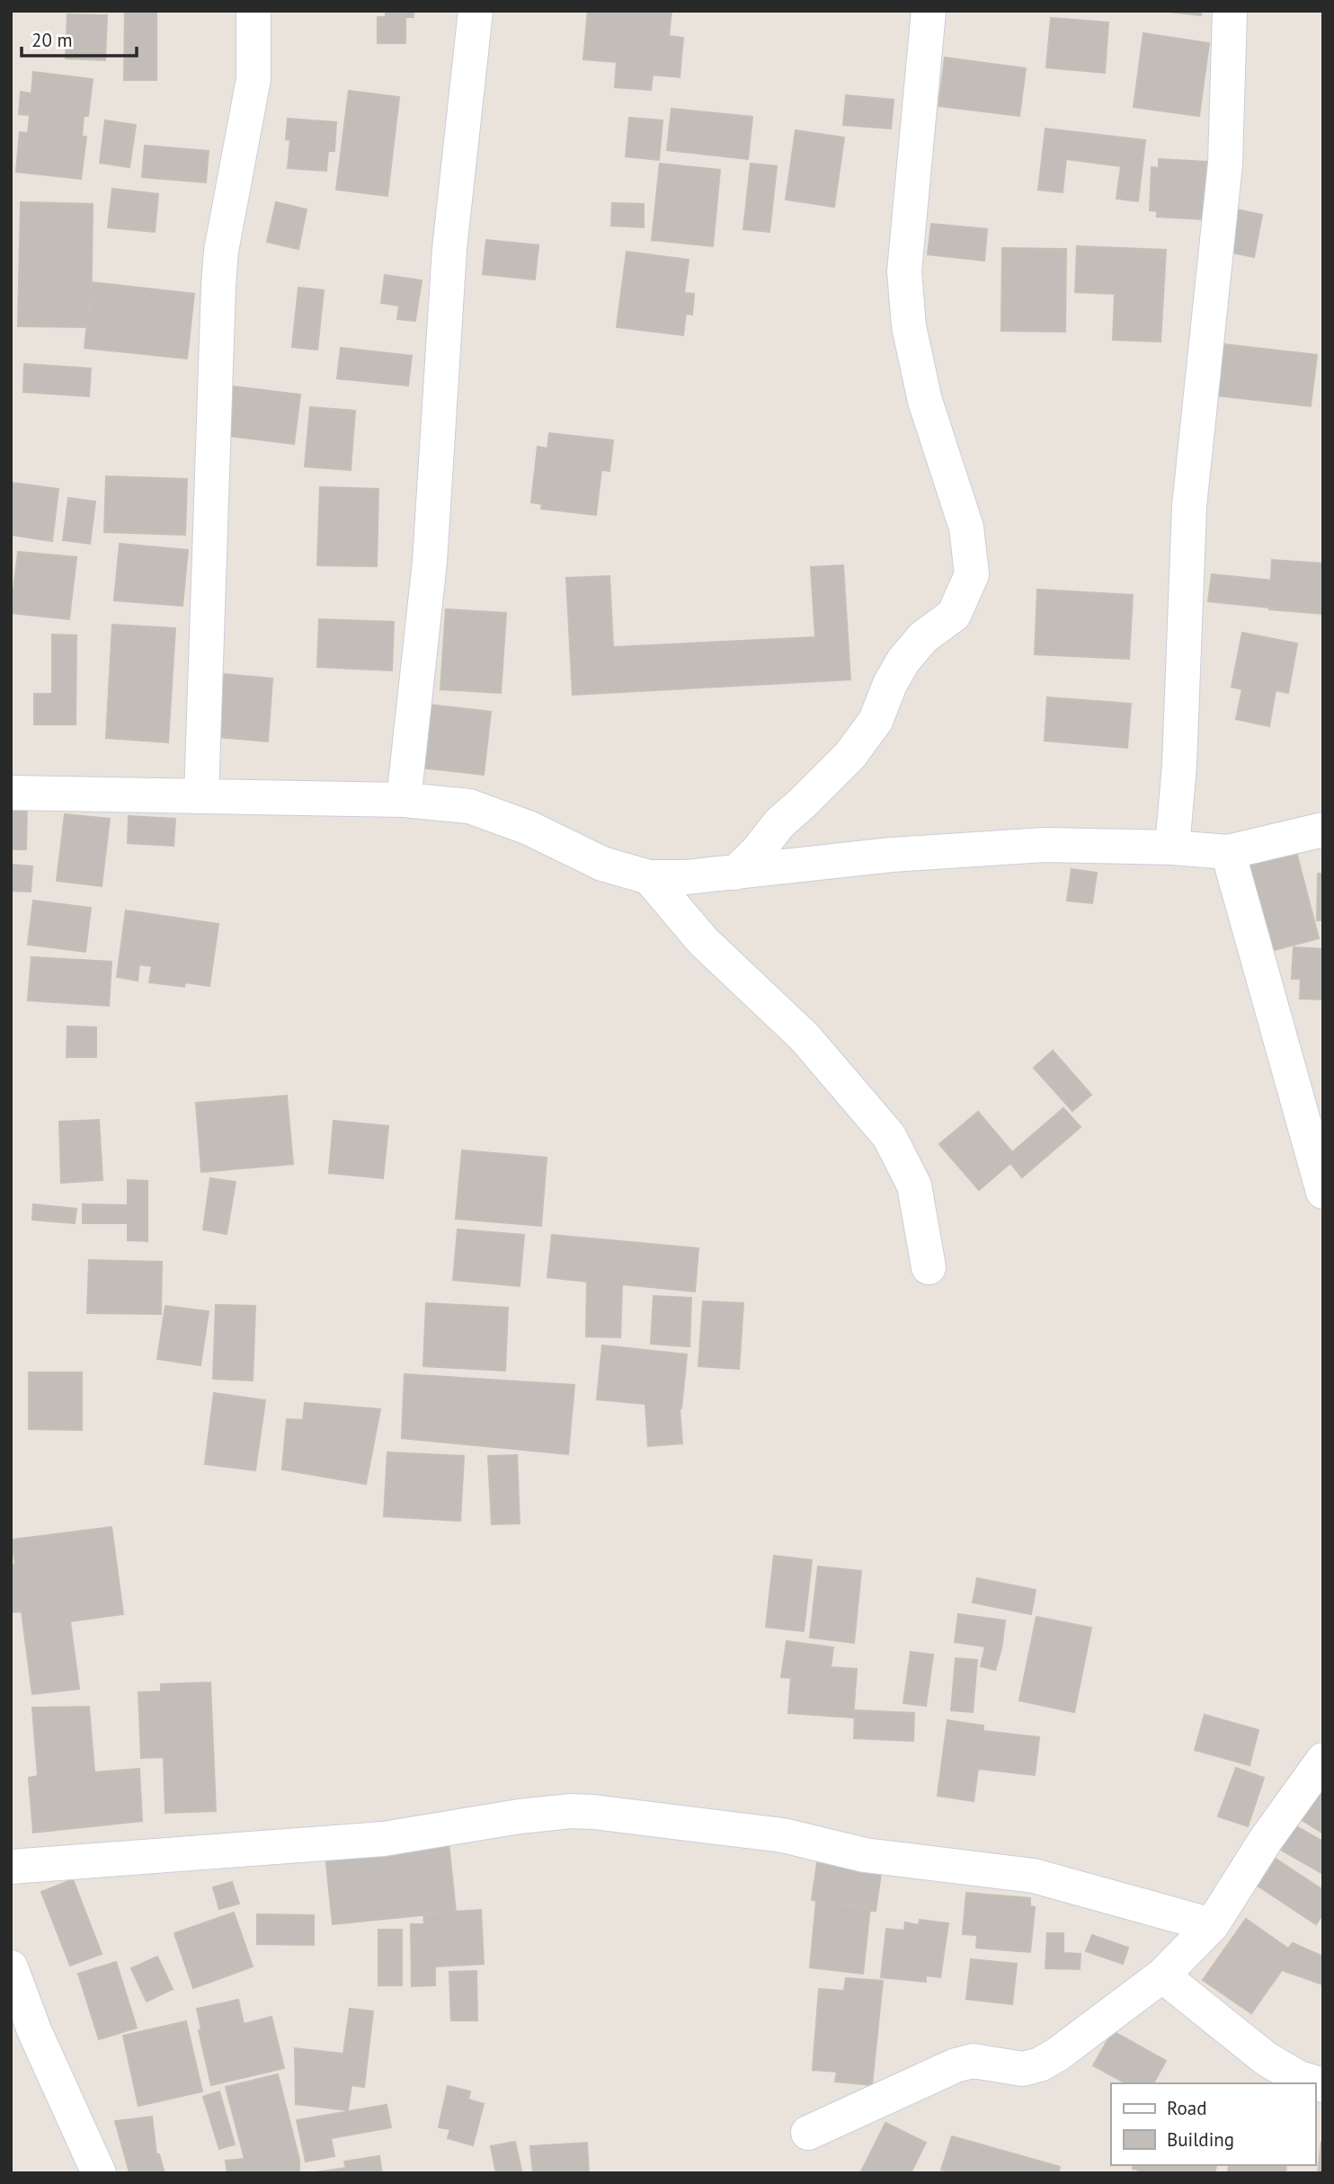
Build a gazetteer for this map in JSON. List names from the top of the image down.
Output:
{
  "legend": ["Road", "Building"],
  "scale_bar": "20 m"
}
